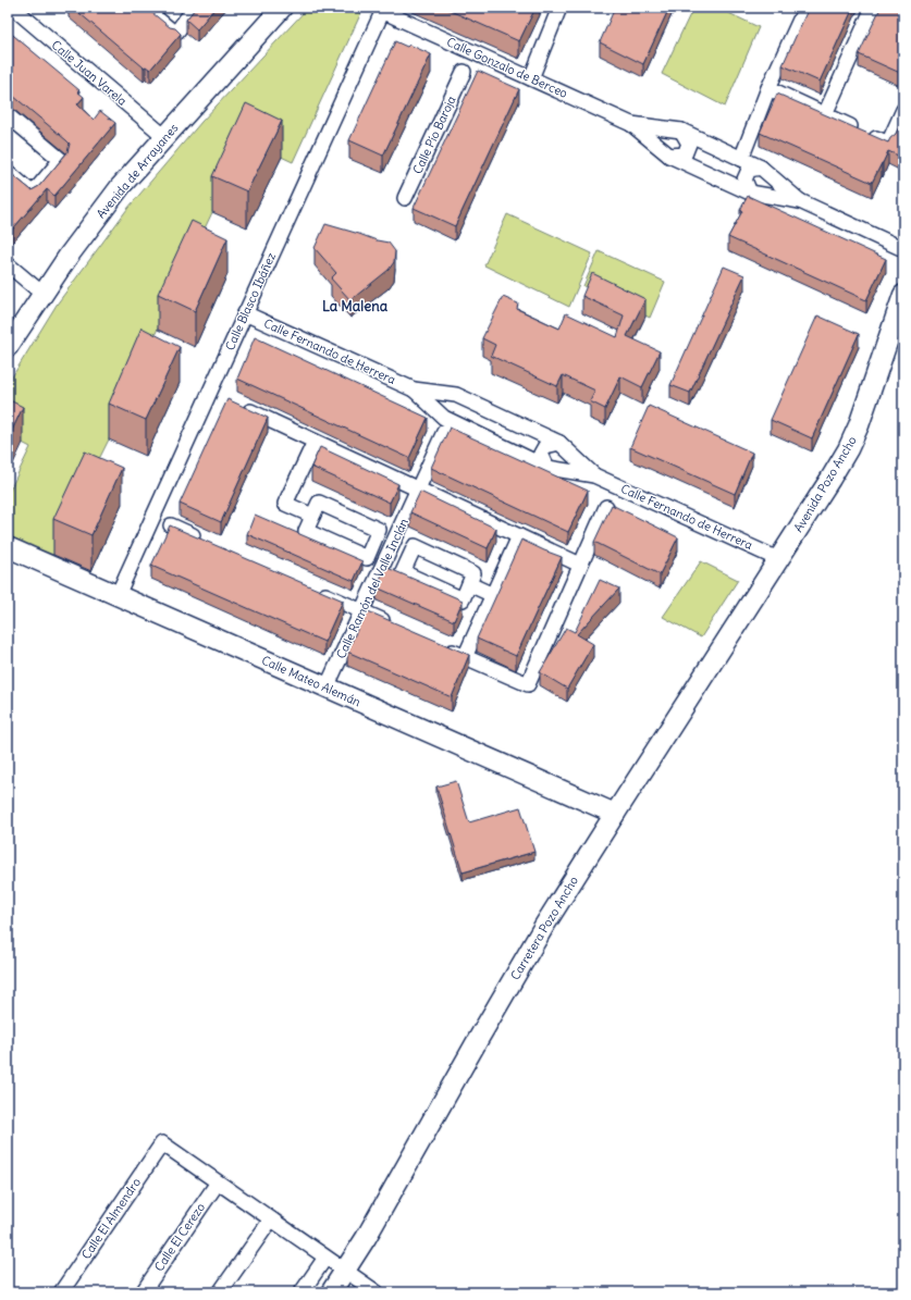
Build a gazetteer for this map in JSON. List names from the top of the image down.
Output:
{
  "streets": {
    "main road": [
      "Avenida de Arrayanes",
      "Avenida Pozo Ancho",
      "Calle Mateo Alemán",
      "Carretera Pozo Ancho"
    ],
    "street": [
      "Calle Gonzalo de Berceo",
      "Calle Juan Varela",
      "Calle Pío Baroja",
      "Calle Blasco Ibáñez",
      "Calle Fernando de Herrera",
      "Calle Ramón del Valle Inclán",
      "Calle El Almendro",
      "Calle El Cerezo"
    ]
  },
  "crossings": [
    ["Calle Gonzalo de Berceo", "Calle Blasco Ibáñez"],
    ["Calle Juan Varela", "Avenida de Arrayanes"],
    ["Calle Blasco Ibáñez", "Calle Fernando de Herrera"],
    ["Calle Blasco Ibáñez", "Calle Mateo Alemán"],
    ["Calle Fernando de Herrera", "Avenida Pozo Ancho"],
    ["Calle Fernando de Herrera", "Calle Ramón del Valle Inclán"],
    ["Avenida Pozo Ancho", "Carretera Pozo Ancho"],
    ["Calle Ramón del Valle Inclán", "Calle Mateo Alemán"],
    ["Calle Mateo Alemán", "Carretera Pozo Ancho"],
    ["Calle El Almendro", "Calle El Cerezo"]
  ],
  "districts": ["La Malena"]
}
